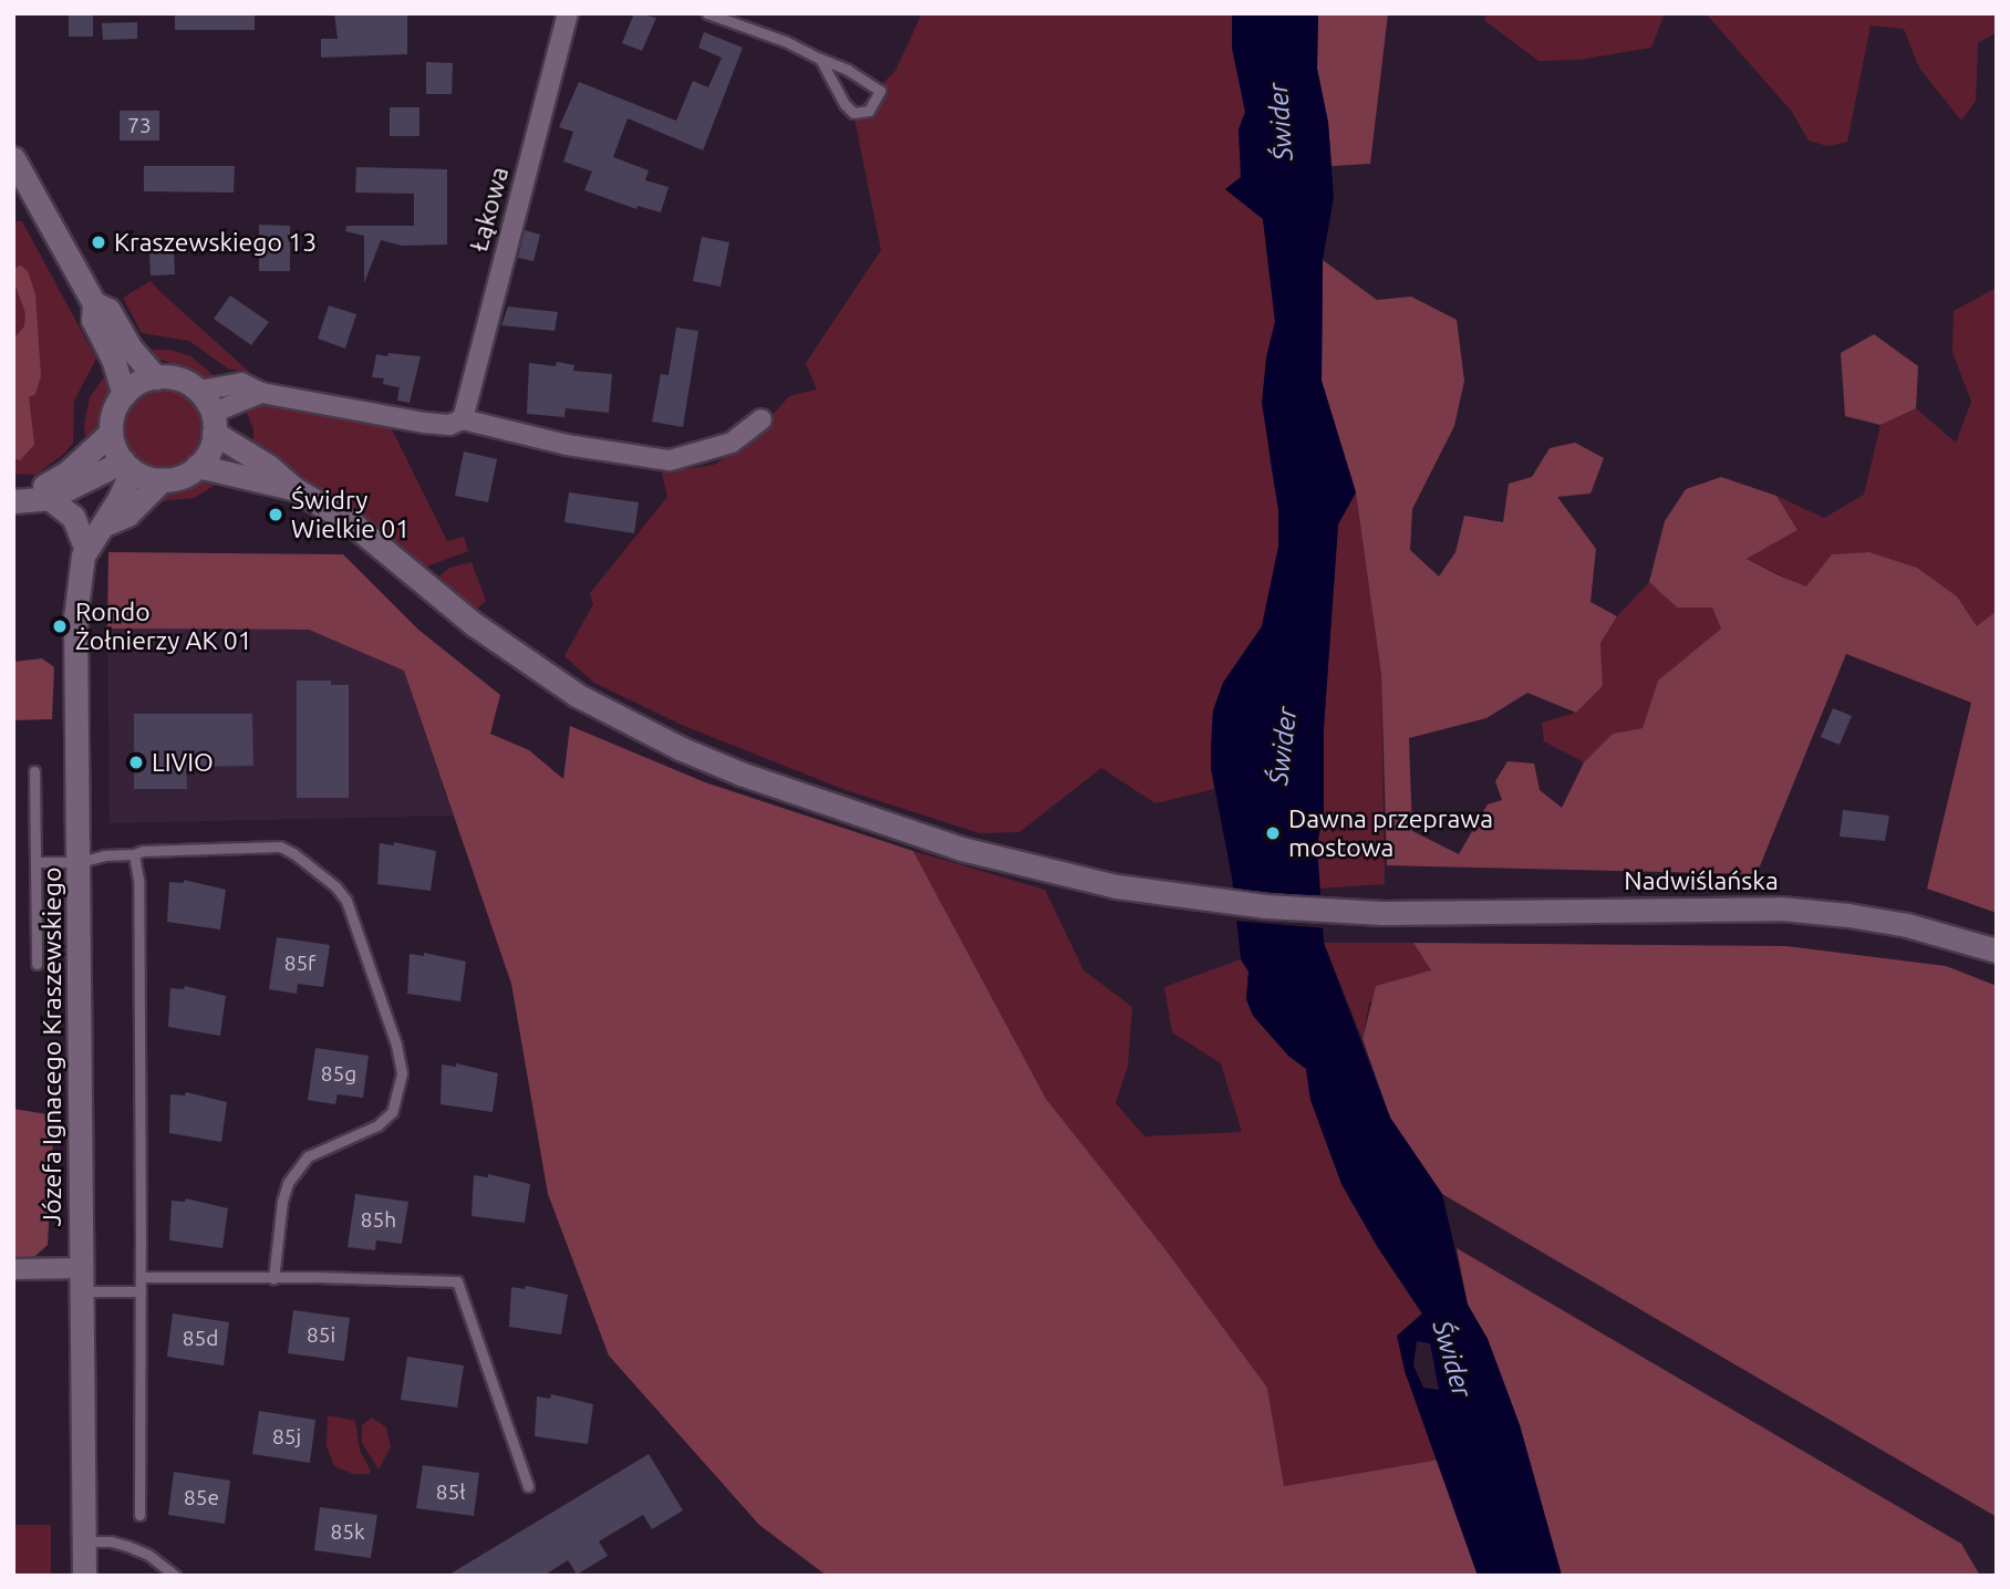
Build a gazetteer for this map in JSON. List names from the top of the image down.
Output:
{
  "streets": {
    "street": ["Łąkowa", "Nadwiślańska", "Józefa Ignacego Kraszewskiego"]
  },
  "water": ["Świder"],
  "places": [
    "Kraszewskiego 13",
    "Świdry Wielkie 01",
    "Rondo Żołnierzy AK 01",
    "LIVIO",
    "Dawna przeprawa mostowa"
  ],
  "house_numbers": [
    "73",
    "85f",
    "85g",
    "85h",
    "85i",
    "85d",
    "85j",
    "85ł",
    "85e",
    "85k"
  ]
}
